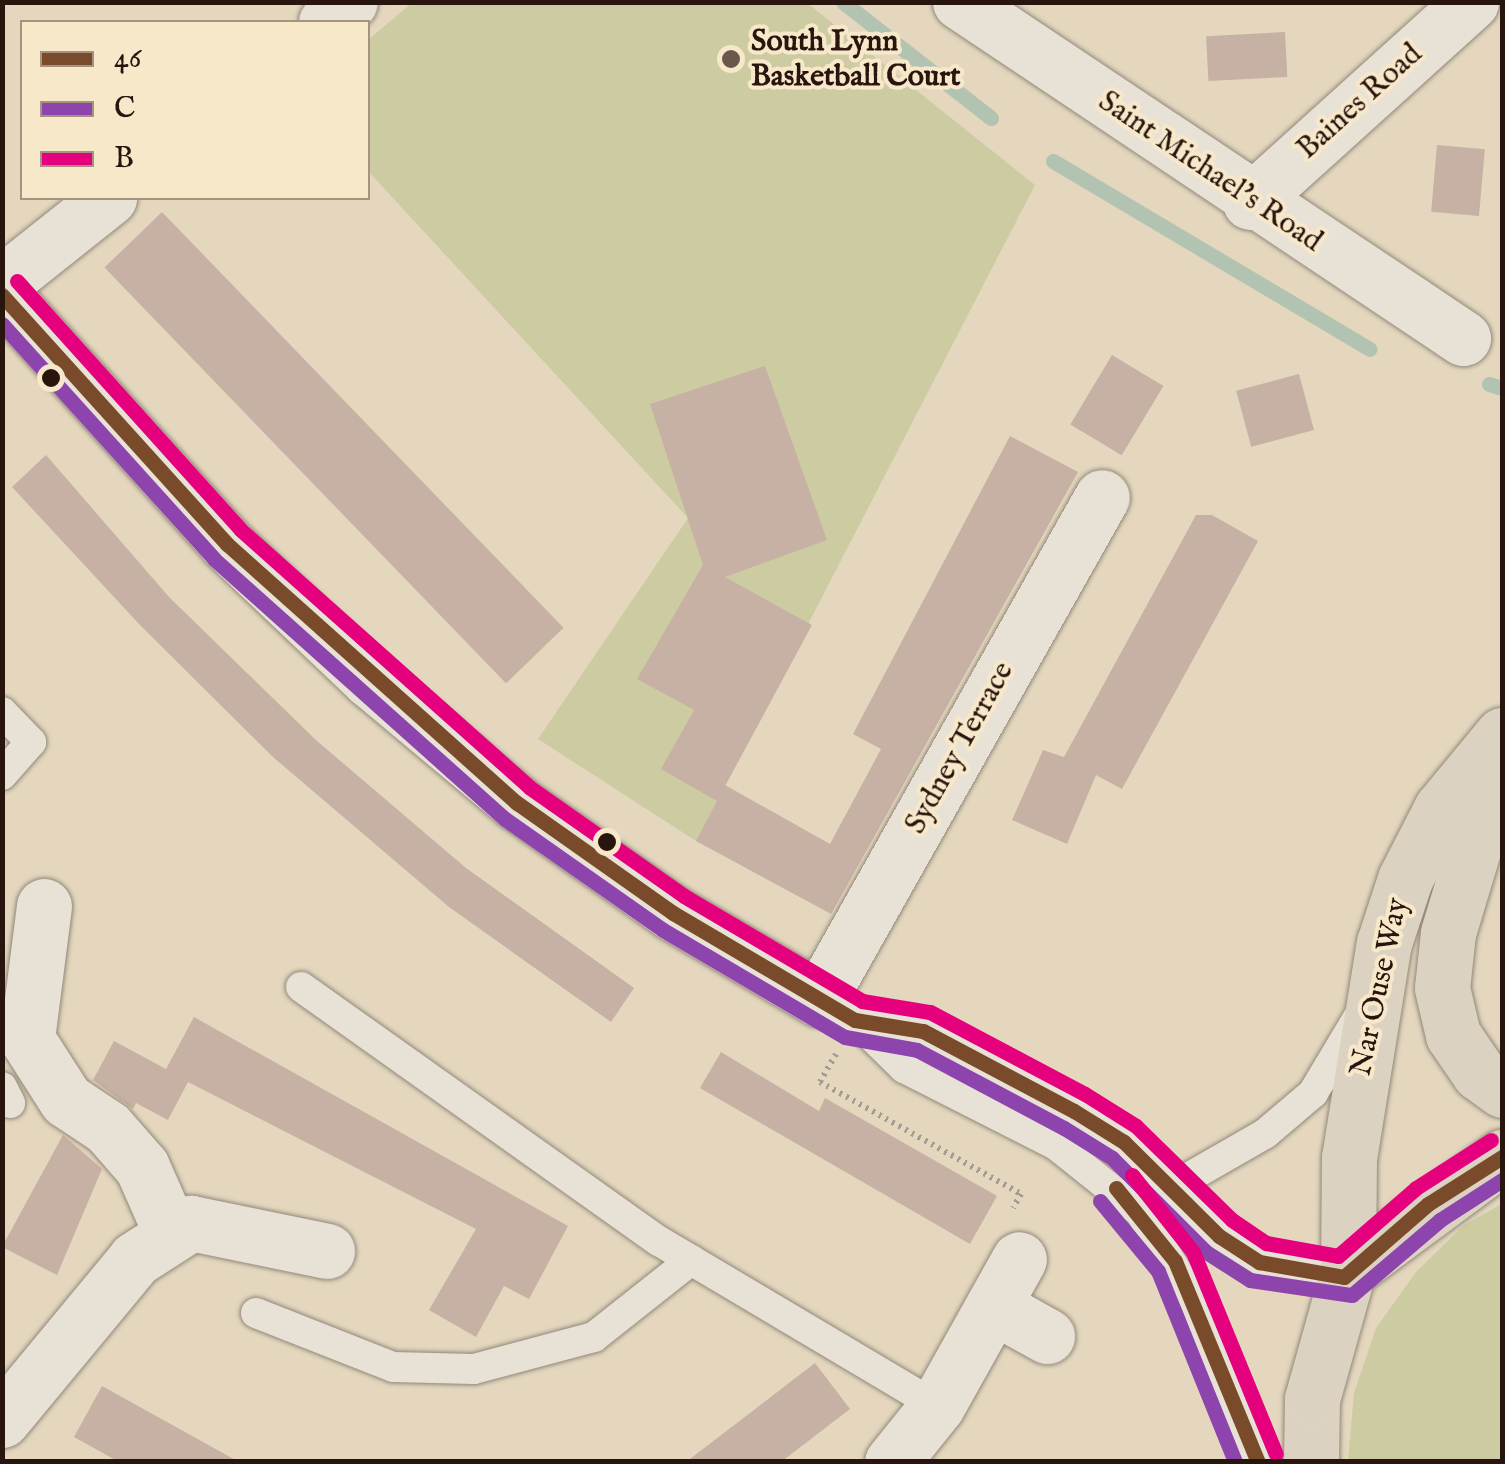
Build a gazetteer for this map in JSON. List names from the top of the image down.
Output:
{
  "streets": {
    "main road": ["Nar Ouse Way"],
    "street": ["Baines Road", "Saint Michael's Road", "Sydney Terrace"]
  },
  "crossings": [
    ["Baines Road", "Saint Michael's Road"]
  ],
  "places": ["South Lynn Basketball Court"],
  "lines": ["transit line B", "transit line 46", "transit line C"],
  "legend": ["46", "C", "B"]
}
